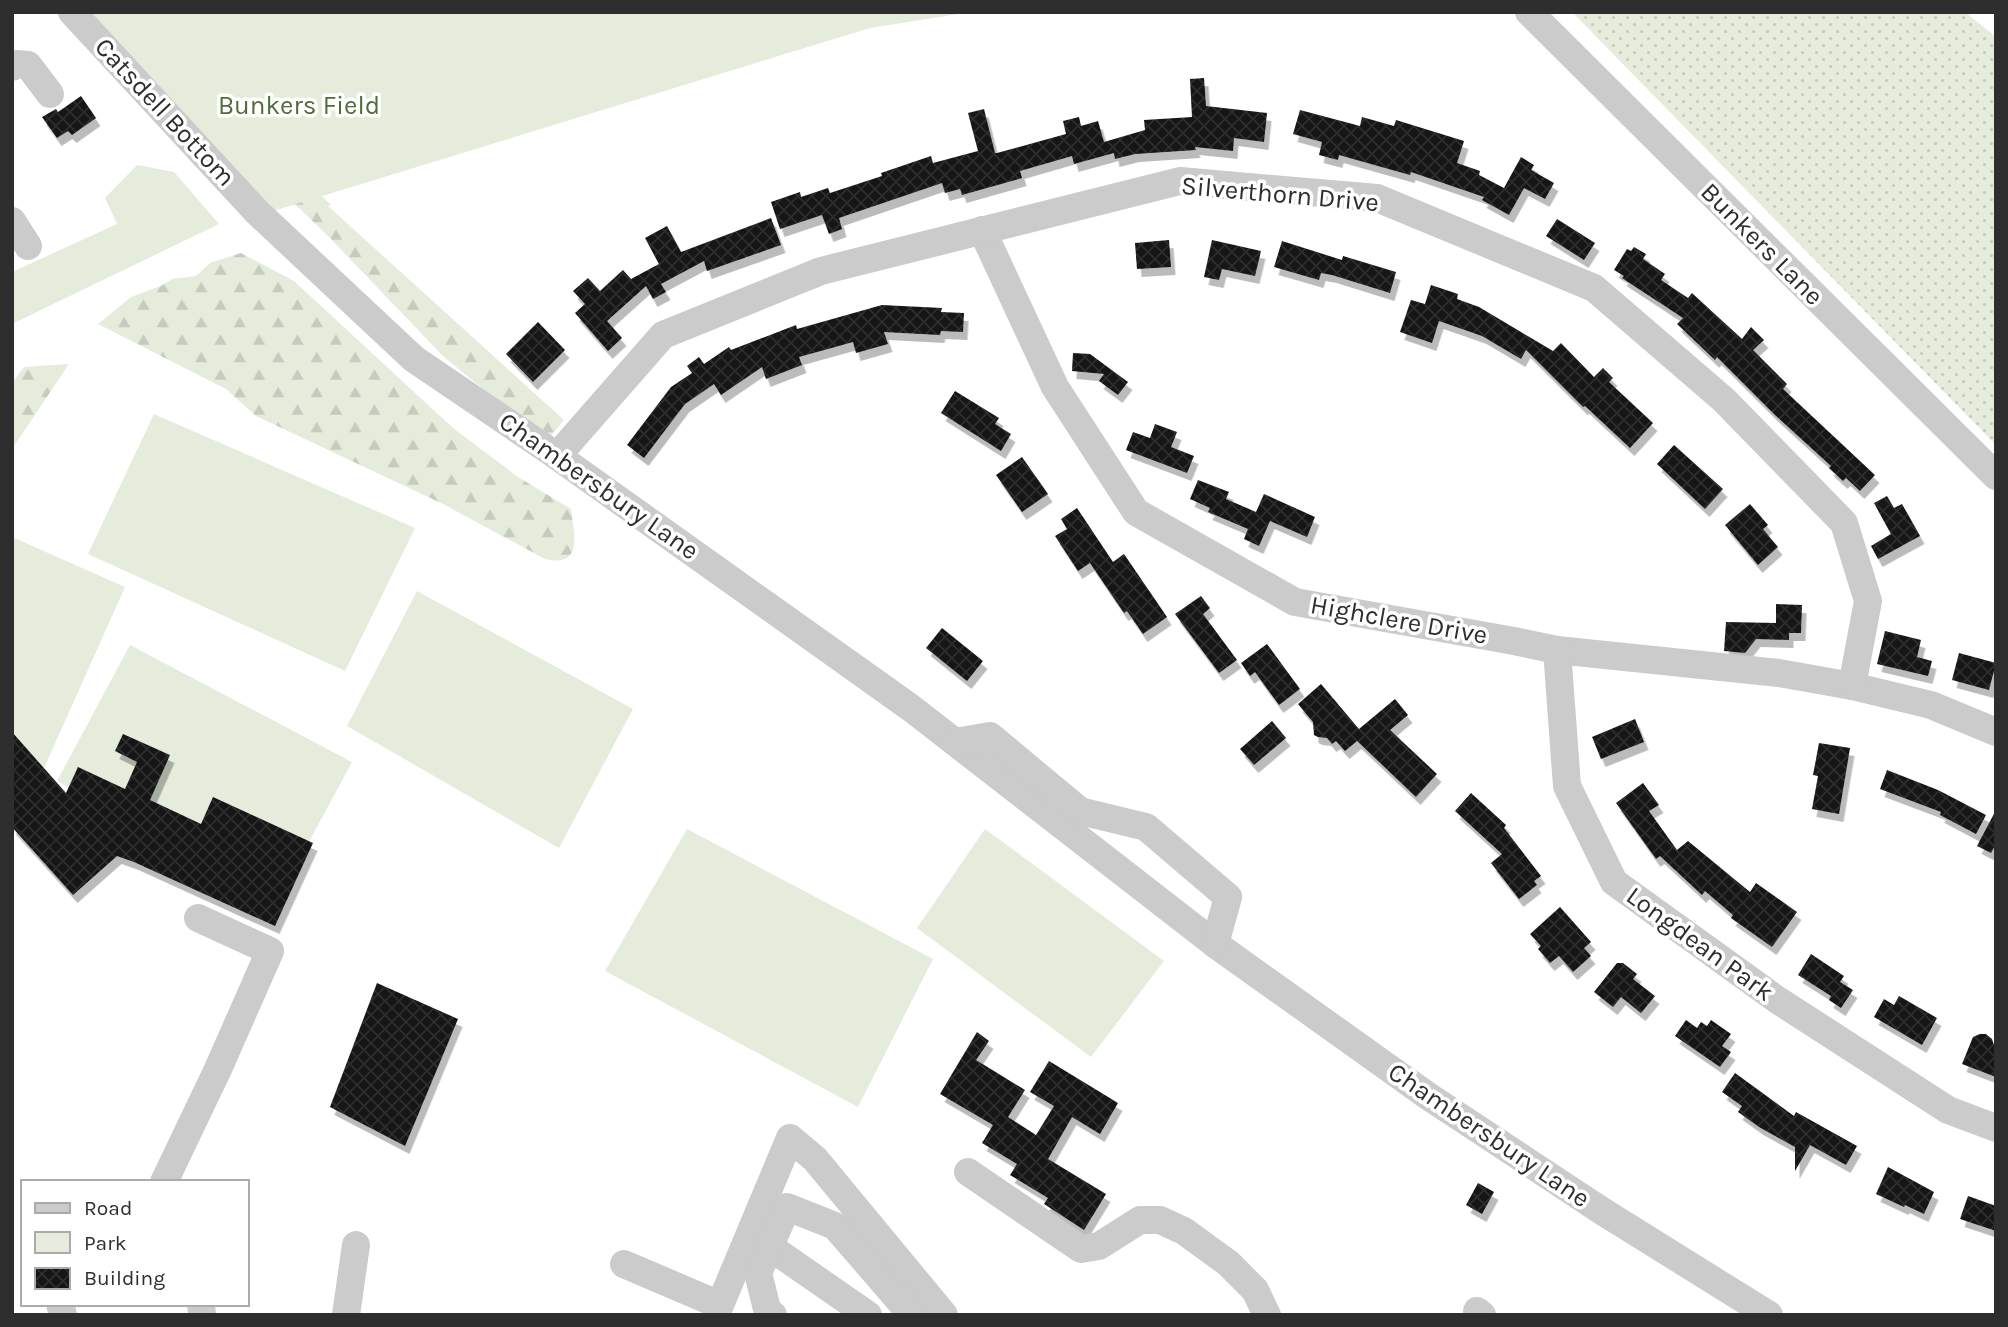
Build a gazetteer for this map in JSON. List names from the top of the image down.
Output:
{
  "streets": {
    "street": [
      "Catsdell Bottom",
      "Silverthorn Drive",
      "Bunkers Lane",
      "Chambersbury Lane",
      "Highclere Drive",
      "Longdean Park"
    ]
  },
  "crossings": [
    ["Catsdell Bottom", "Chambersbury Lane"],
    ["Silverthorn Drive", "Chambersbury Lane"],
    ["Silverthorn Drive", "Highclere Drive"],
    ["Highclere Drive", "Longdean Park"]
  ],
  "parks": ["Bunkers Field"],
  "legend": ["Road", "Park", "Building"]
}
